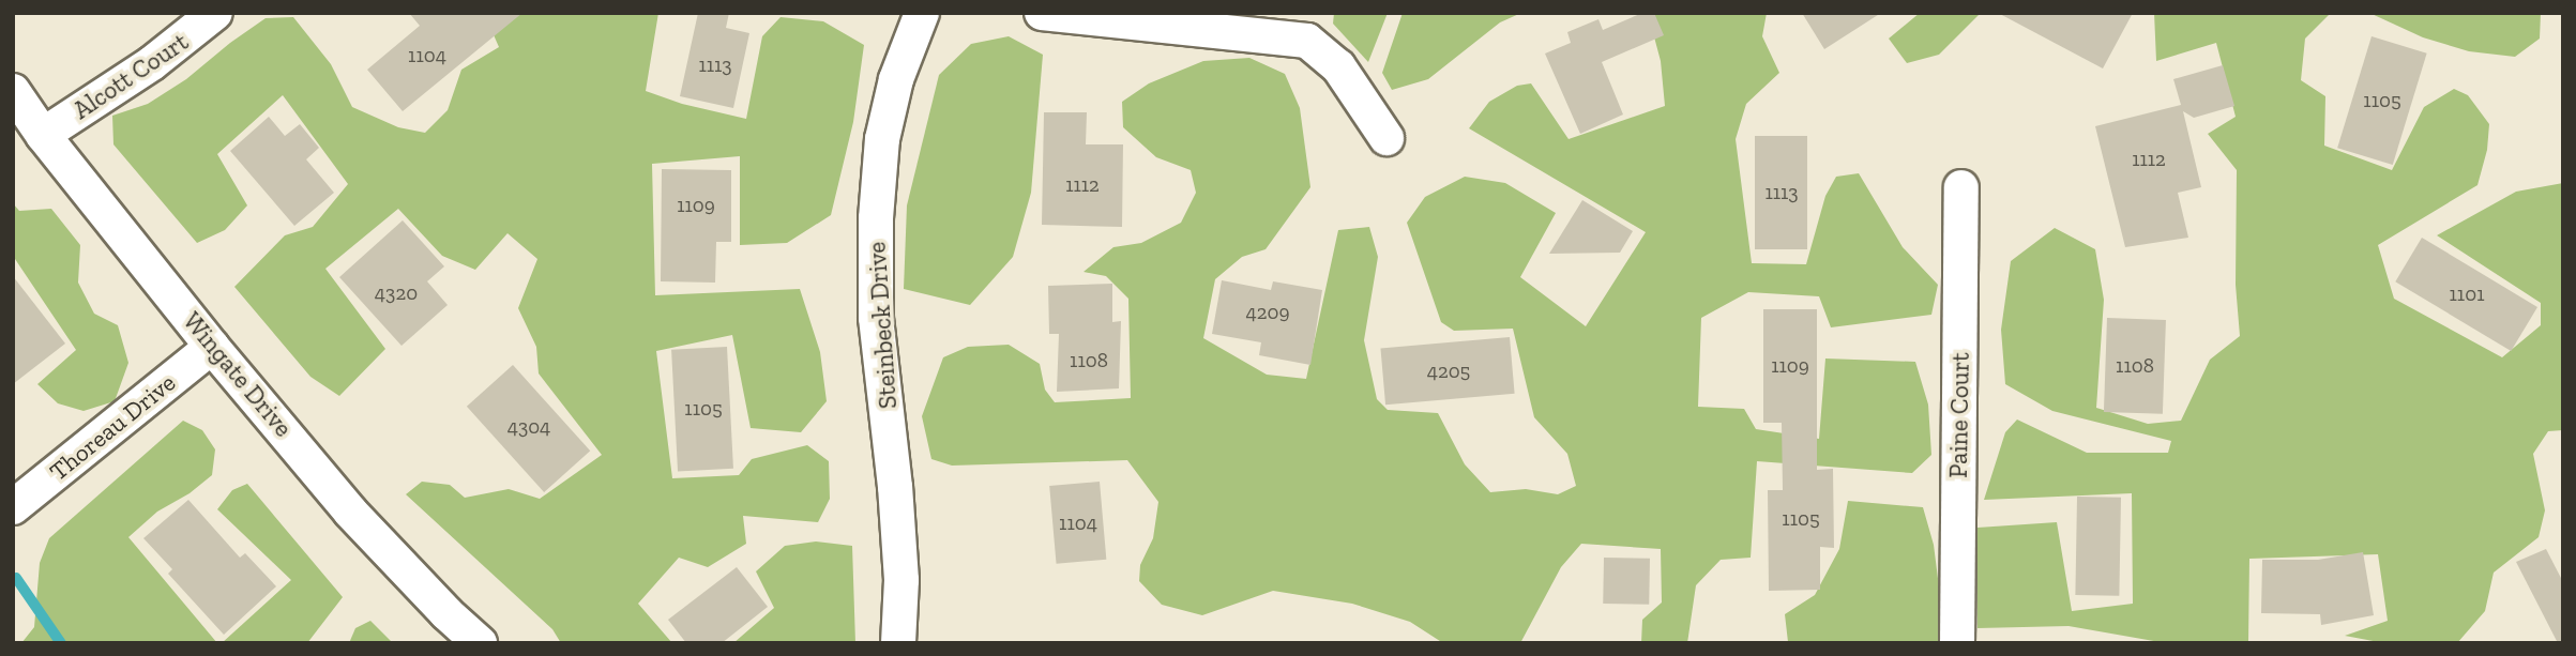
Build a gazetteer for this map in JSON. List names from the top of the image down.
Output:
{
  "streets": {
    "street": [
      "Alcott Court",
      "Steinbeck Drive",
      "Wingate Drive",
      "Paine Court",
      "Thoreau Drive"
    ]
  },
  "crossings": [
    ["Alcott Court", "Wingate Drive"],
    ["Wingate Drive", "Thoreau Drive"]
  ],
  "house_numbers": [
    "1104",
    "1113",
    "1105",
    "1112",
    "1112",
    "1113",
    "1109",
    "4320",
    "1101",
    "4209",
    "1108",
    "1109",
    "1108",
    "4205",
    "1105",
    "4304",
    "1105",
    "1104"
  ]
}
